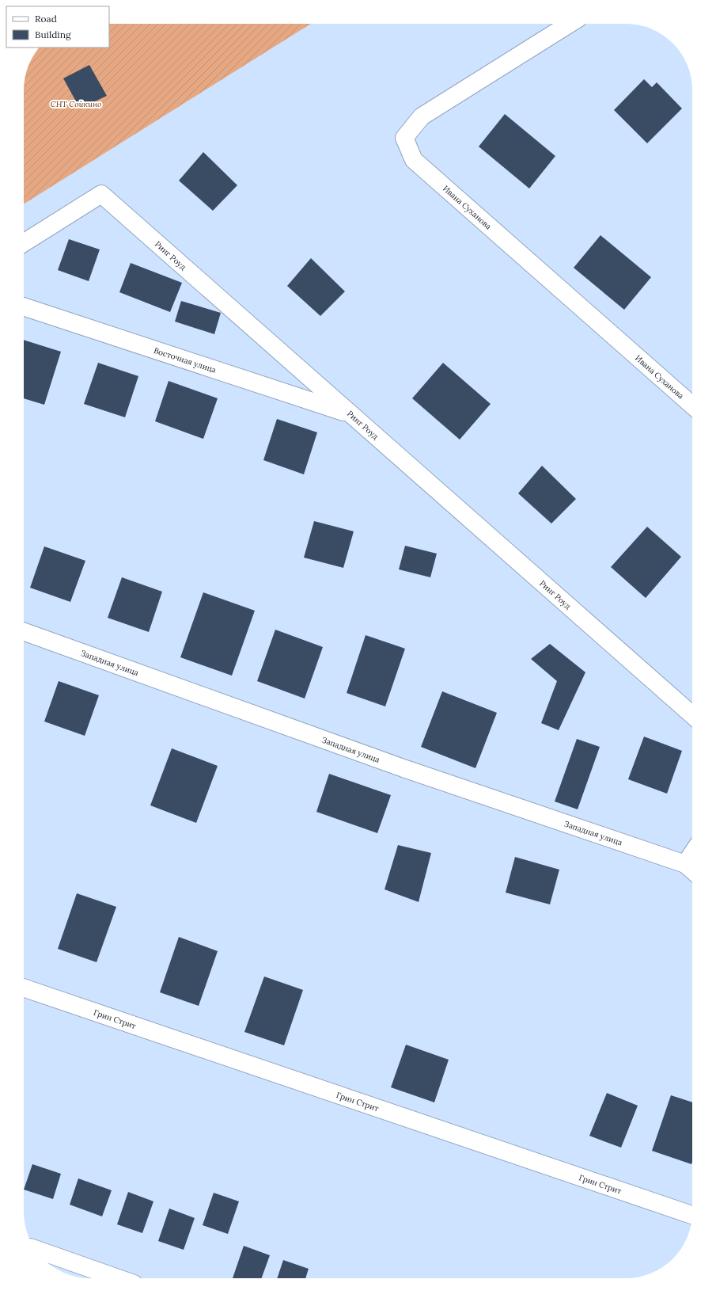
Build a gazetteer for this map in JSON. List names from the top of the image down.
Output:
{
  "streets": {
    "street": [
      "Ивана Суханова",
      "Ринг Роуд",
      "Восточная улица",
      "Западная улица",
      "Грин Стрит"
    ]
  },
  "crossings": [
    ["Ринг Роуд", "Восточная улица"]
  ],
  "parks": ["СНТ Сойкино"],
  "legend": ["Road", "Building"]
}
